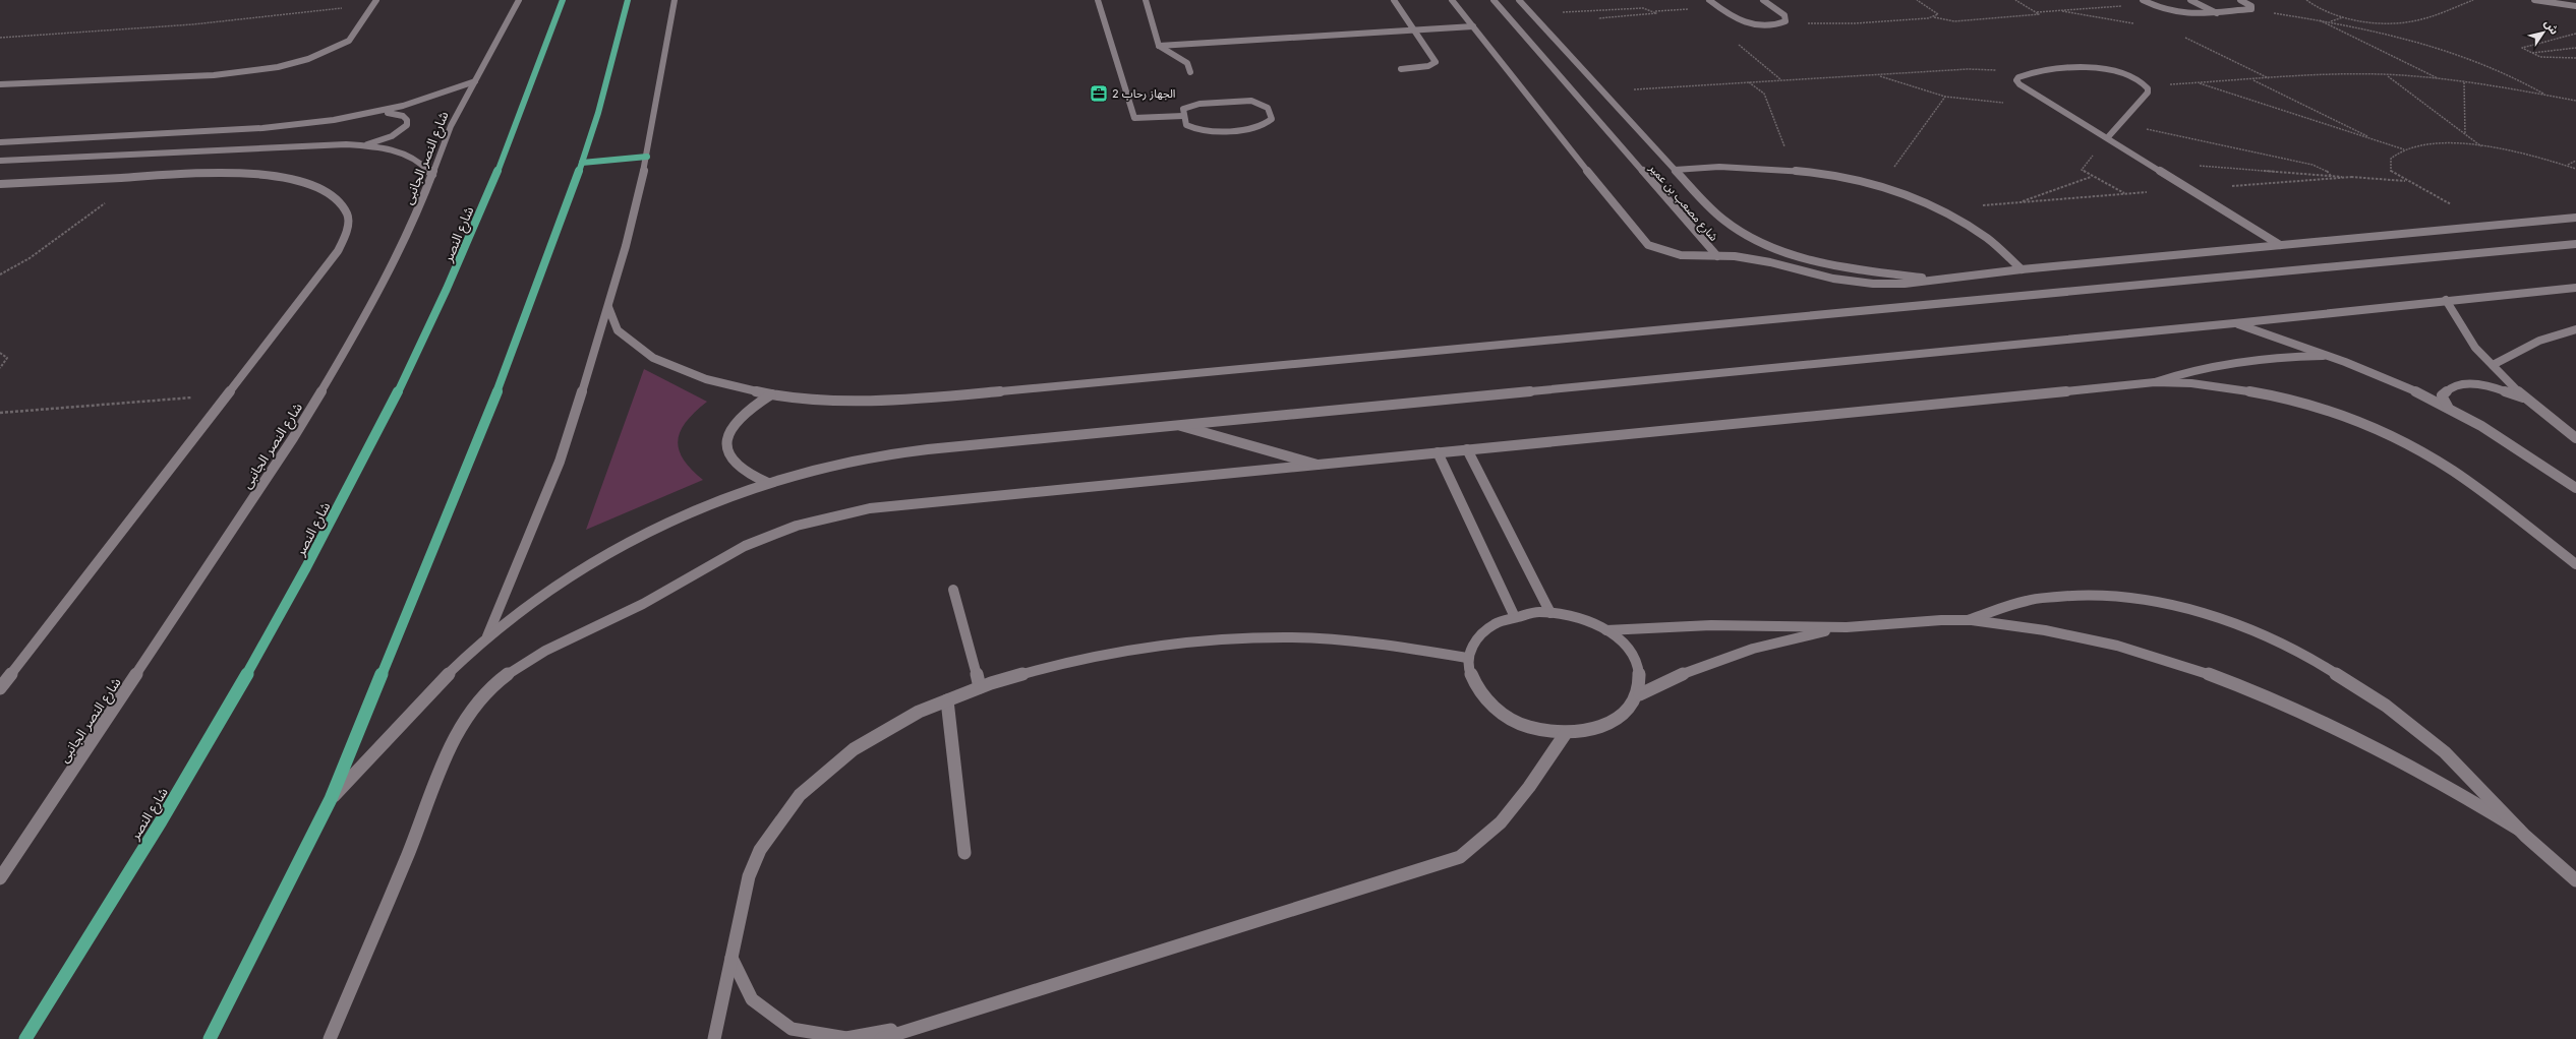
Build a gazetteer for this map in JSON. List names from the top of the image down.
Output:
{
  "streets": {
    "main road": ["شارع النصر"],
    "street": ["شارع النصر الجانبى", "شارع مصعب بن عمير"]
  },
  "places": {
    "office": ["الجهاز رحاب 2"]
  },
  "north": "top right"
}
